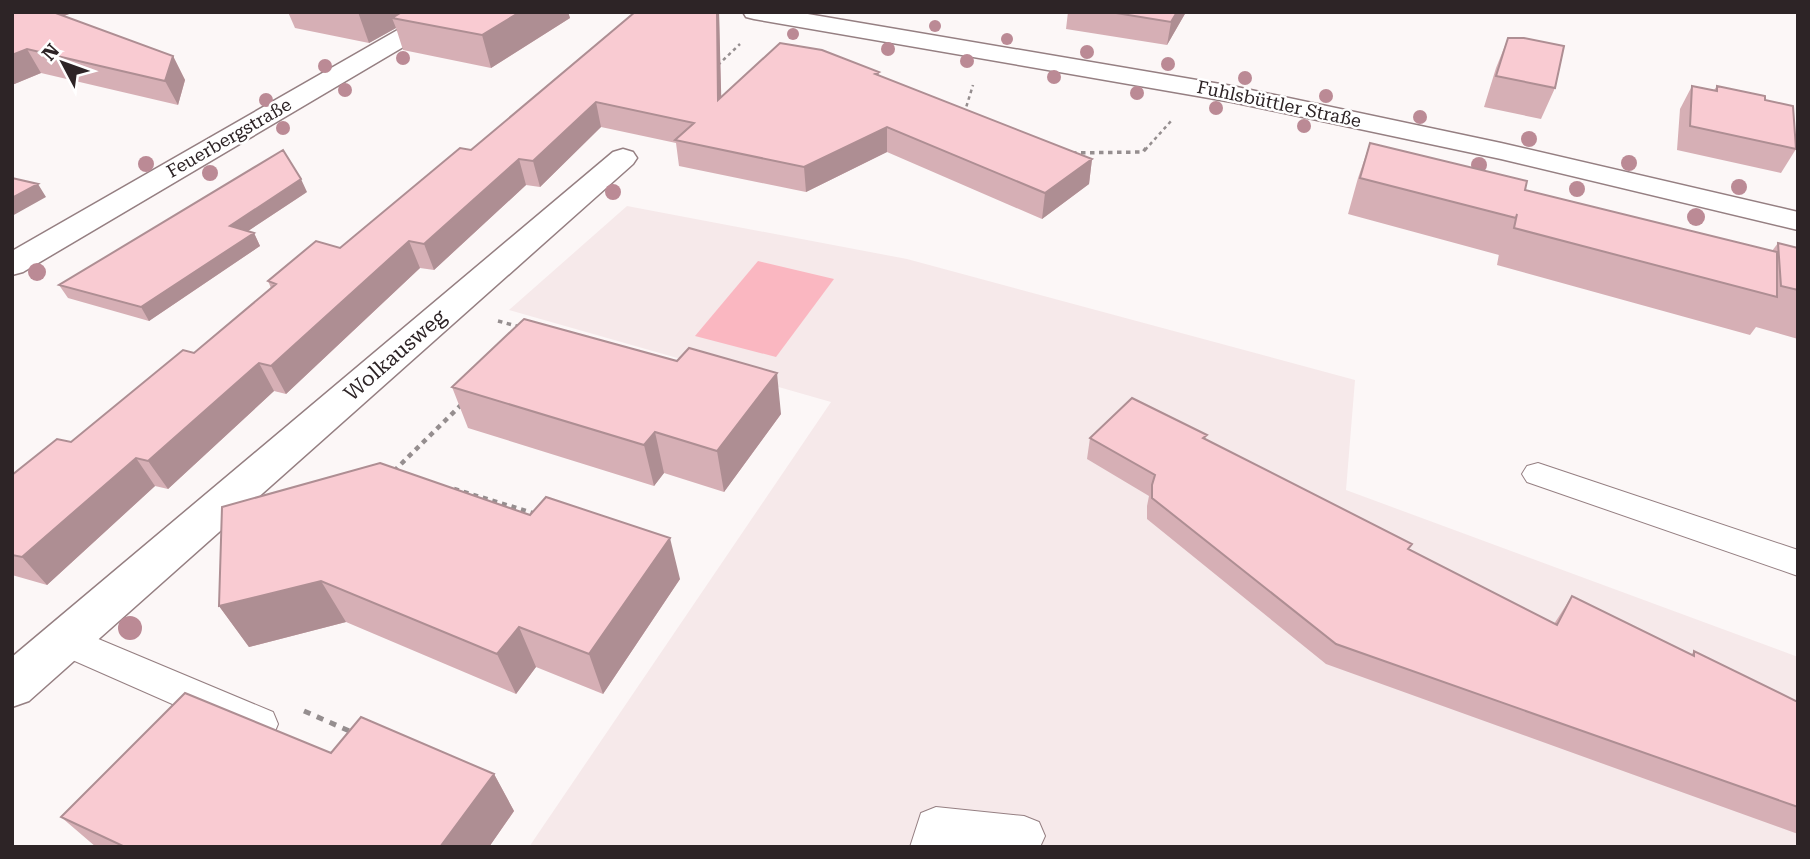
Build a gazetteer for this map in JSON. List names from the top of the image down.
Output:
{
  "streets": {
    "street": ["Fuhlsbüttler Straße", "Feuerbergstraße", "Wolkausweg"]
  },
  "north": "top left"
}
